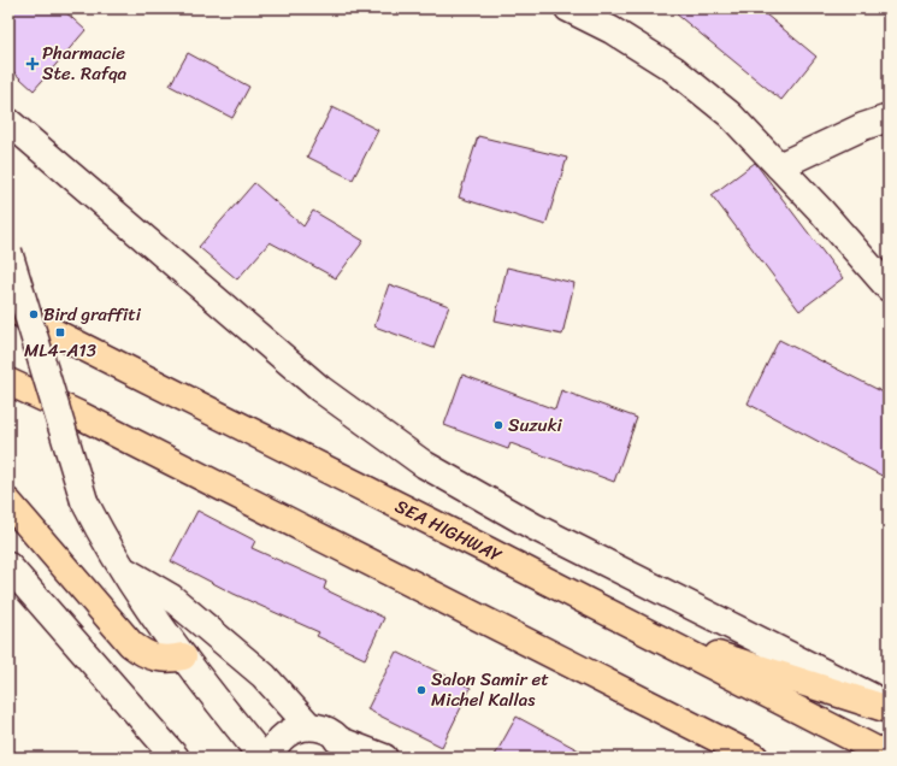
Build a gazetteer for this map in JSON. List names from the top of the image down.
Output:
{
  "streets": {
    "highway": ["SEA HIGHWAY"]
  },
  "places": {
    "health": ["Pharmacie Ste. Rafqa"],
    "other": ["Bird graffiti", "Suzuki", "Salon Samir et Michel Kallas"],
    "transit": ["ML4-A13"]
  }
}
